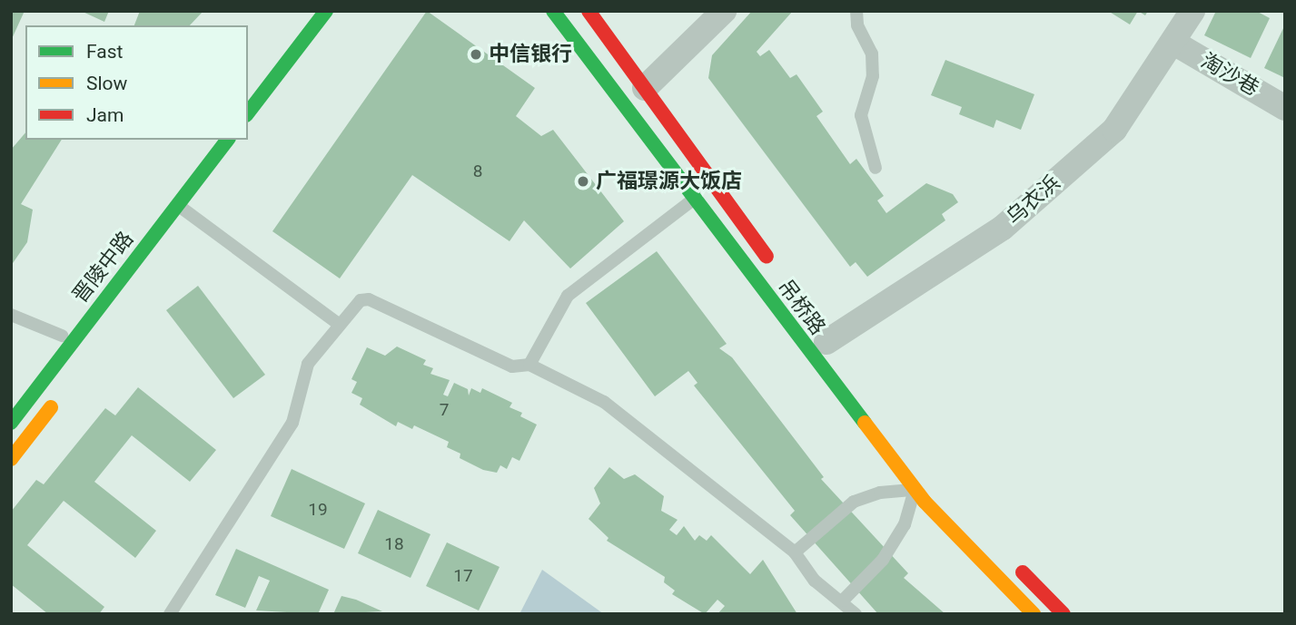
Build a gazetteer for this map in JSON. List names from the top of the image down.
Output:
{
  "streets": {
    "main road": ["晋陵中路", "吊桥路"],
    "street": ["淘沙巷", "乌衣浜"]
  },
  "crossings": [
    ["淘沙巷", "乌衣浜"]
  ],
  "places": ["中信银行", "广福璟源大饭店"],
  "house_numbers": [
    "8",
    "7",
    "19",
    "18",
    "17"
  ],
  "legend": ["Fast", "Slow", "Jam"]
}
